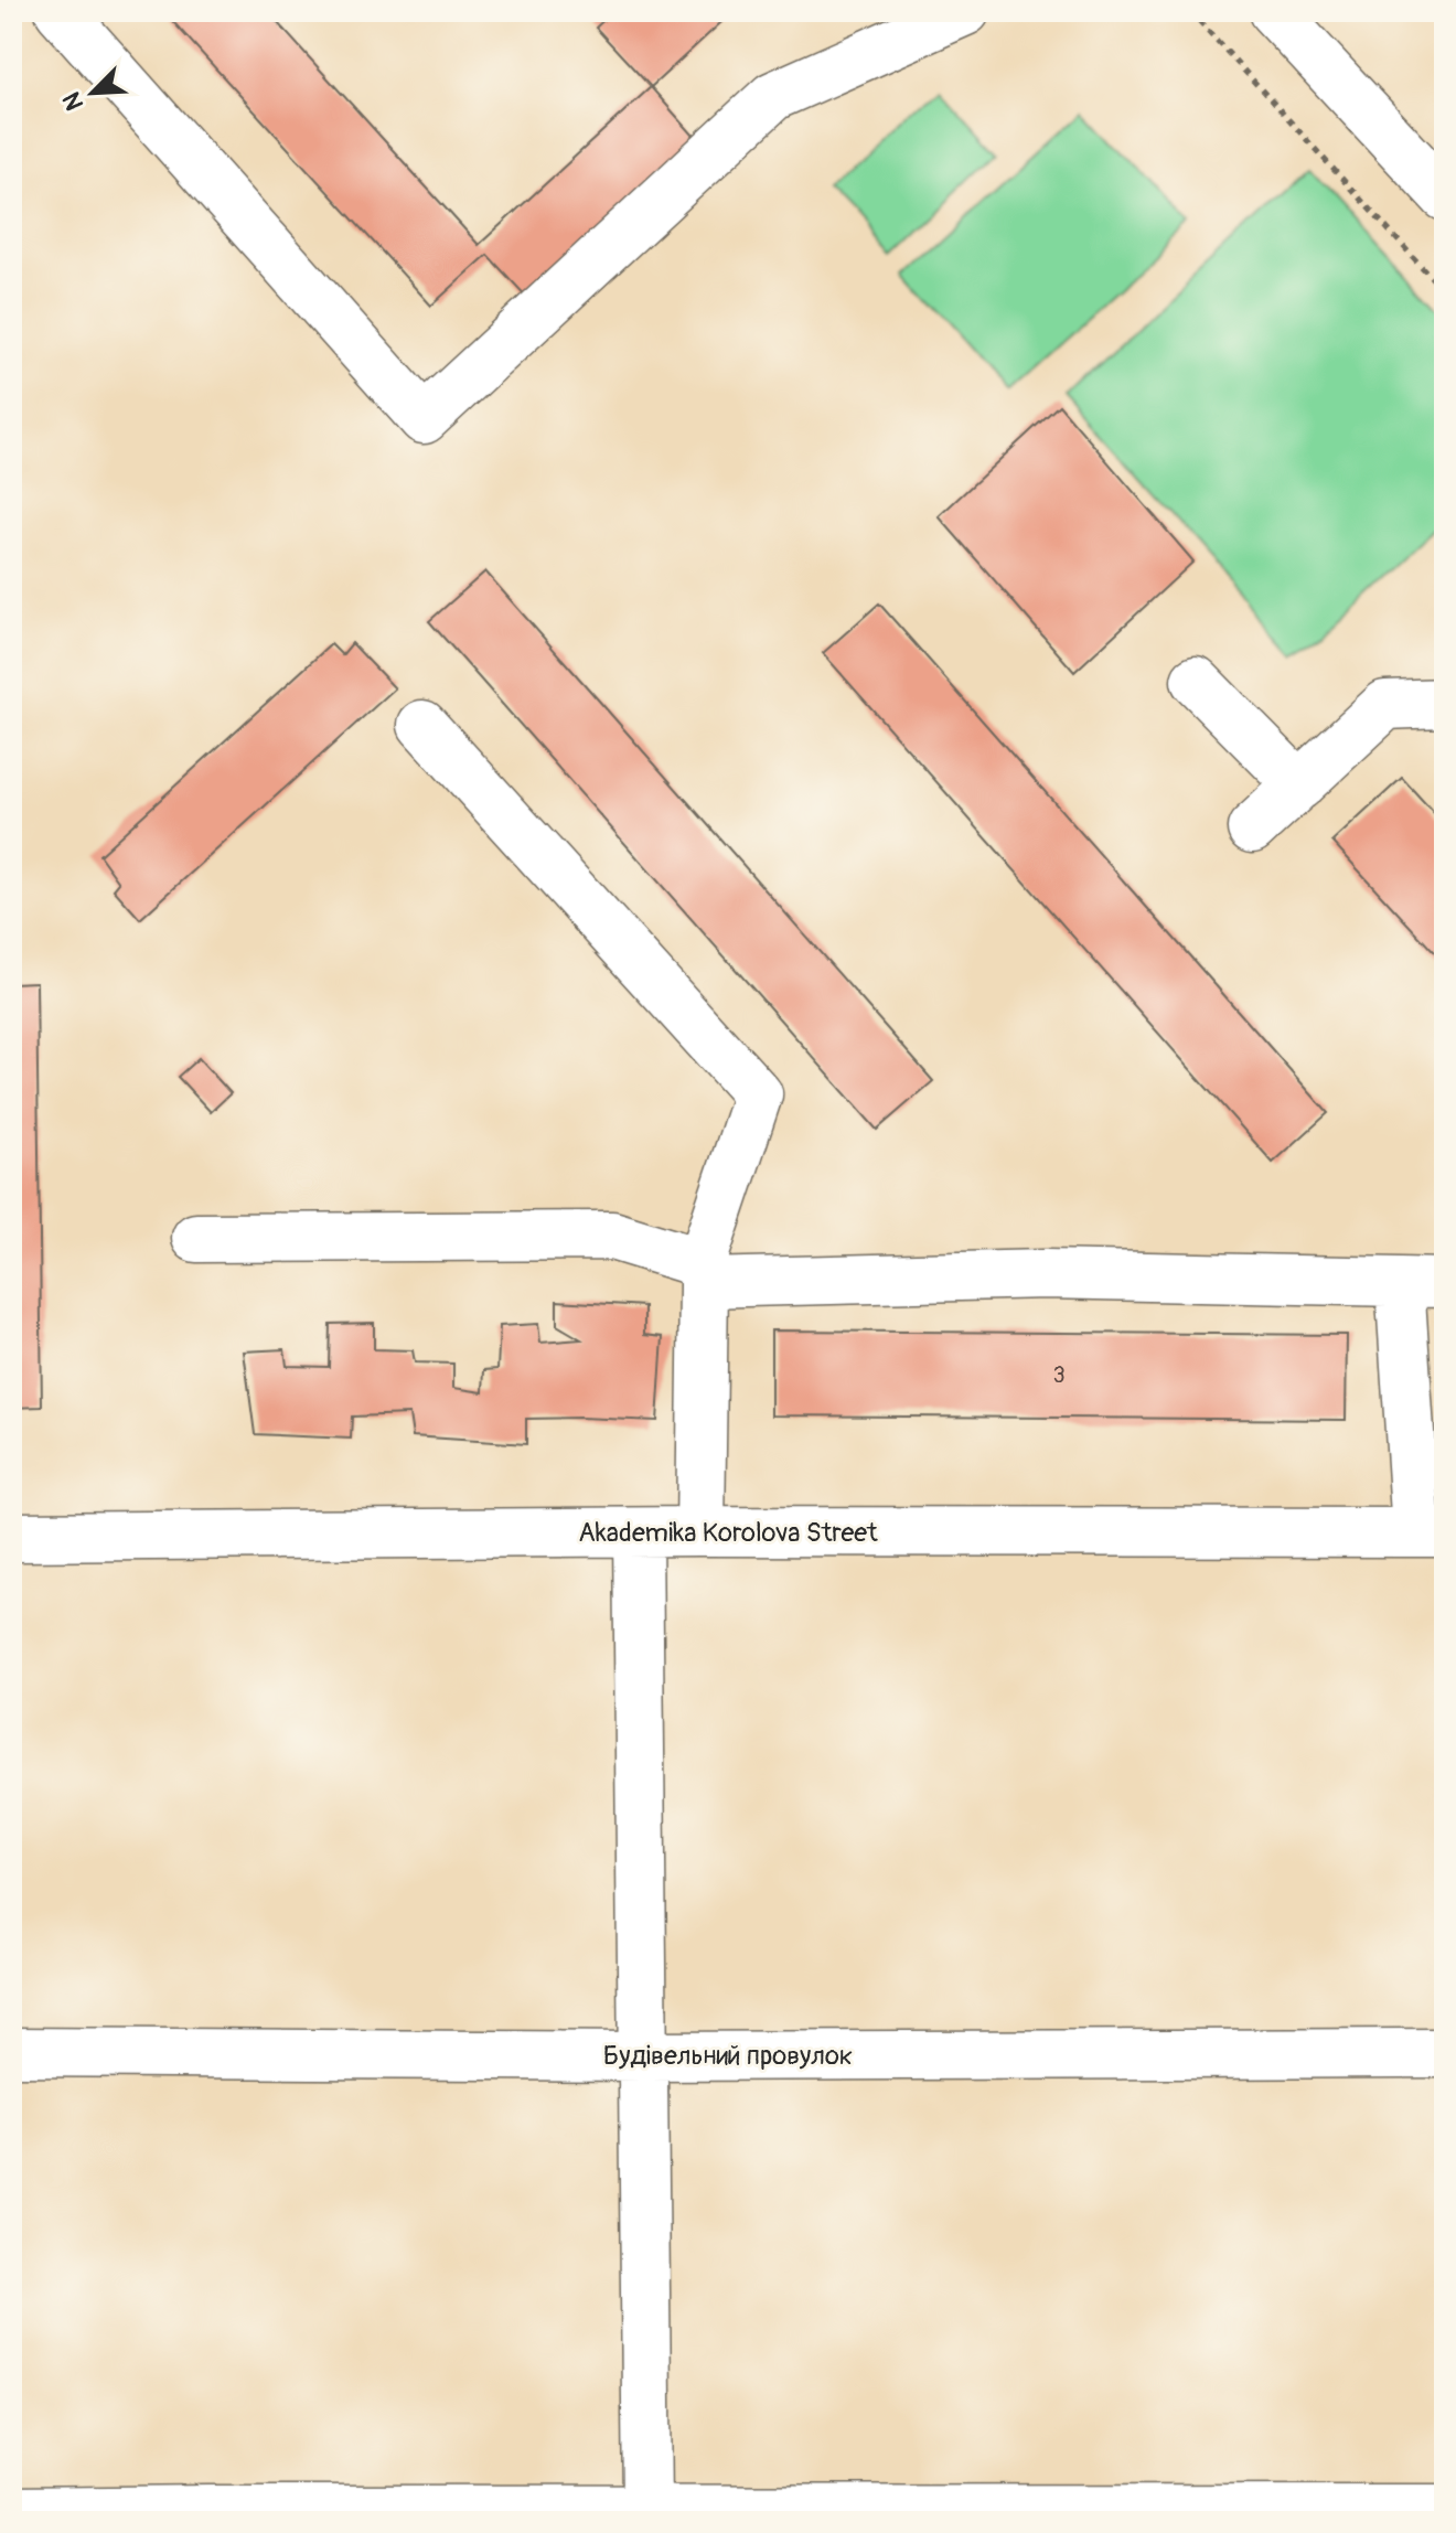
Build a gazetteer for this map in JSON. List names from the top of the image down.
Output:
{
  "streets": {
    "street": ["Akademika Korolova Street", "Будівельний провулок"]
  },
  "house_numbers": ["3"],
  "north": "bottom left"
}
